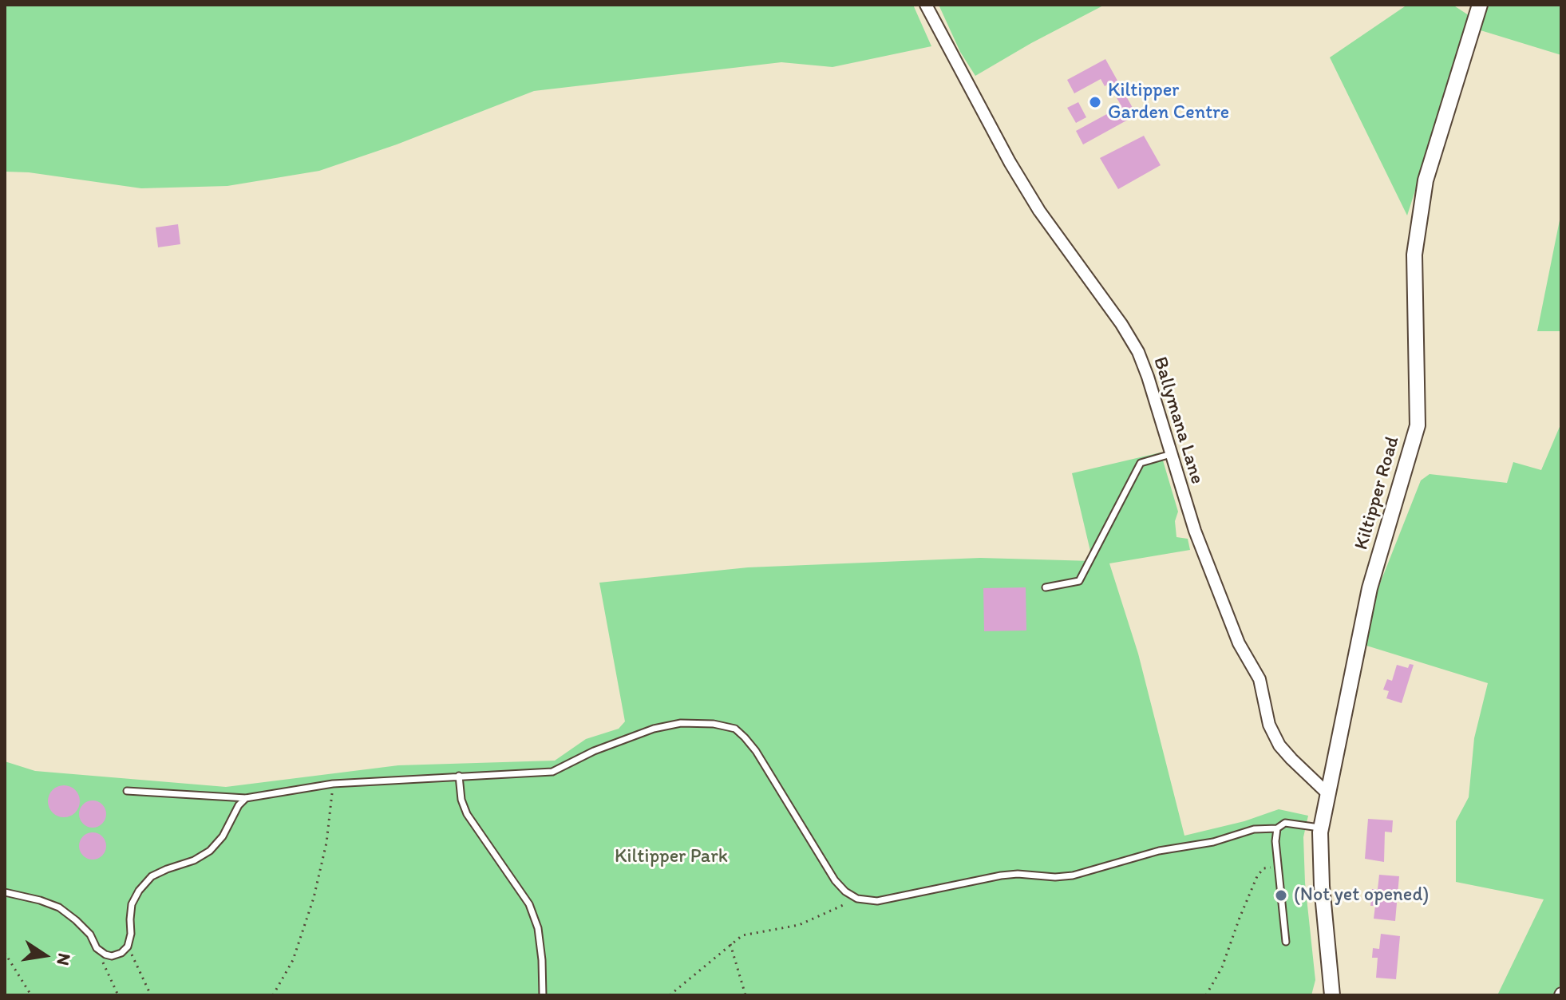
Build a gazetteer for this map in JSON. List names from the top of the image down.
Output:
{
  "streets": {
    "street": ["Ballymana Lane", "Kiltipper Road"]
  },
  "crossings": [
    ["Ballymana Lane", "Kiltipper Road"]
  ],
  "parks": ["Kiltipper Park"],
  "places": ["Kiltipper Garden Centre", "(Not yet opened)"],
  "north": "right"
}
